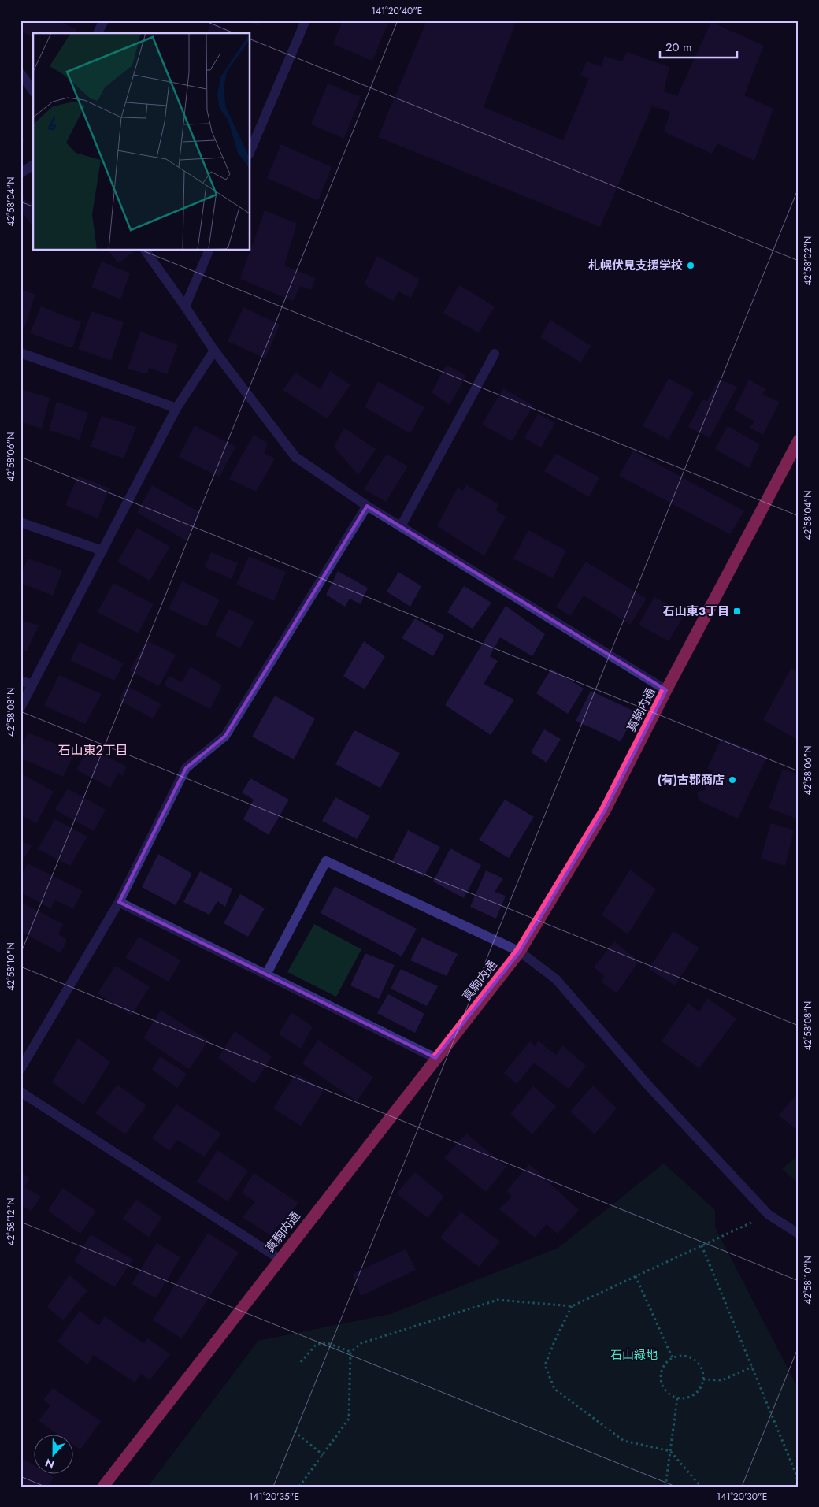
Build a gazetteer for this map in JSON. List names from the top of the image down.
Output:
{
  "streets": {
    "highway": ["真駒内通"]
  },
  "districts": ["石山東2丁目"],
  "parks": ["石山緑地"],
  "places": {
    "other": ["札幌伏見支援学校", "(有)古郡商店"],
    "transit": ["石山東3丁目"]
  },
  "scale_bar": "20 m",
  "north": "bottom",
  "coordinates": [
    "141°20'40\"E",
    "42°58'04\"N",
    "42°58'02\"N",
    "42°58'06\"N",
    "42°58'08\"N",
    "42°58'10\"N",
    "42°58'12\"N",
    "141°20'35\"E",
    "141°20'30\"E"
  ]
}
